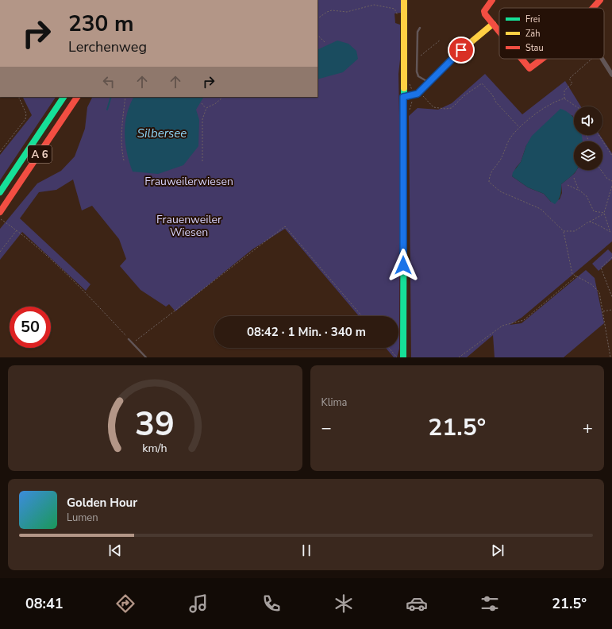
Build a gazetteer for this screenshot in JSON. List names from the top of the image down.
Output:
{
  "streets": {
    "main road": ["A 6"]
  },
  "water": ["Silbersee"],
  "parks": ["Frauweilerwiesen", "Frauenweiler Wiesen"],
  "legend": ["Frei", "Zäh", "Stau"],
  "page": {
    "turn": ["230 m", "Lerchenweg"],
    "limit": "50",
    "trip": "08:42 · 1 Min. · 340 m",
    "tile": "Klima",
    "heat": ["−", "21.5°", "+"],
    "song": ["Golden Hour", "Lumen"],
    "tabs": ["08:41", "21.5°"],
    "gauge": ["39", "km/h"]
  }
}
